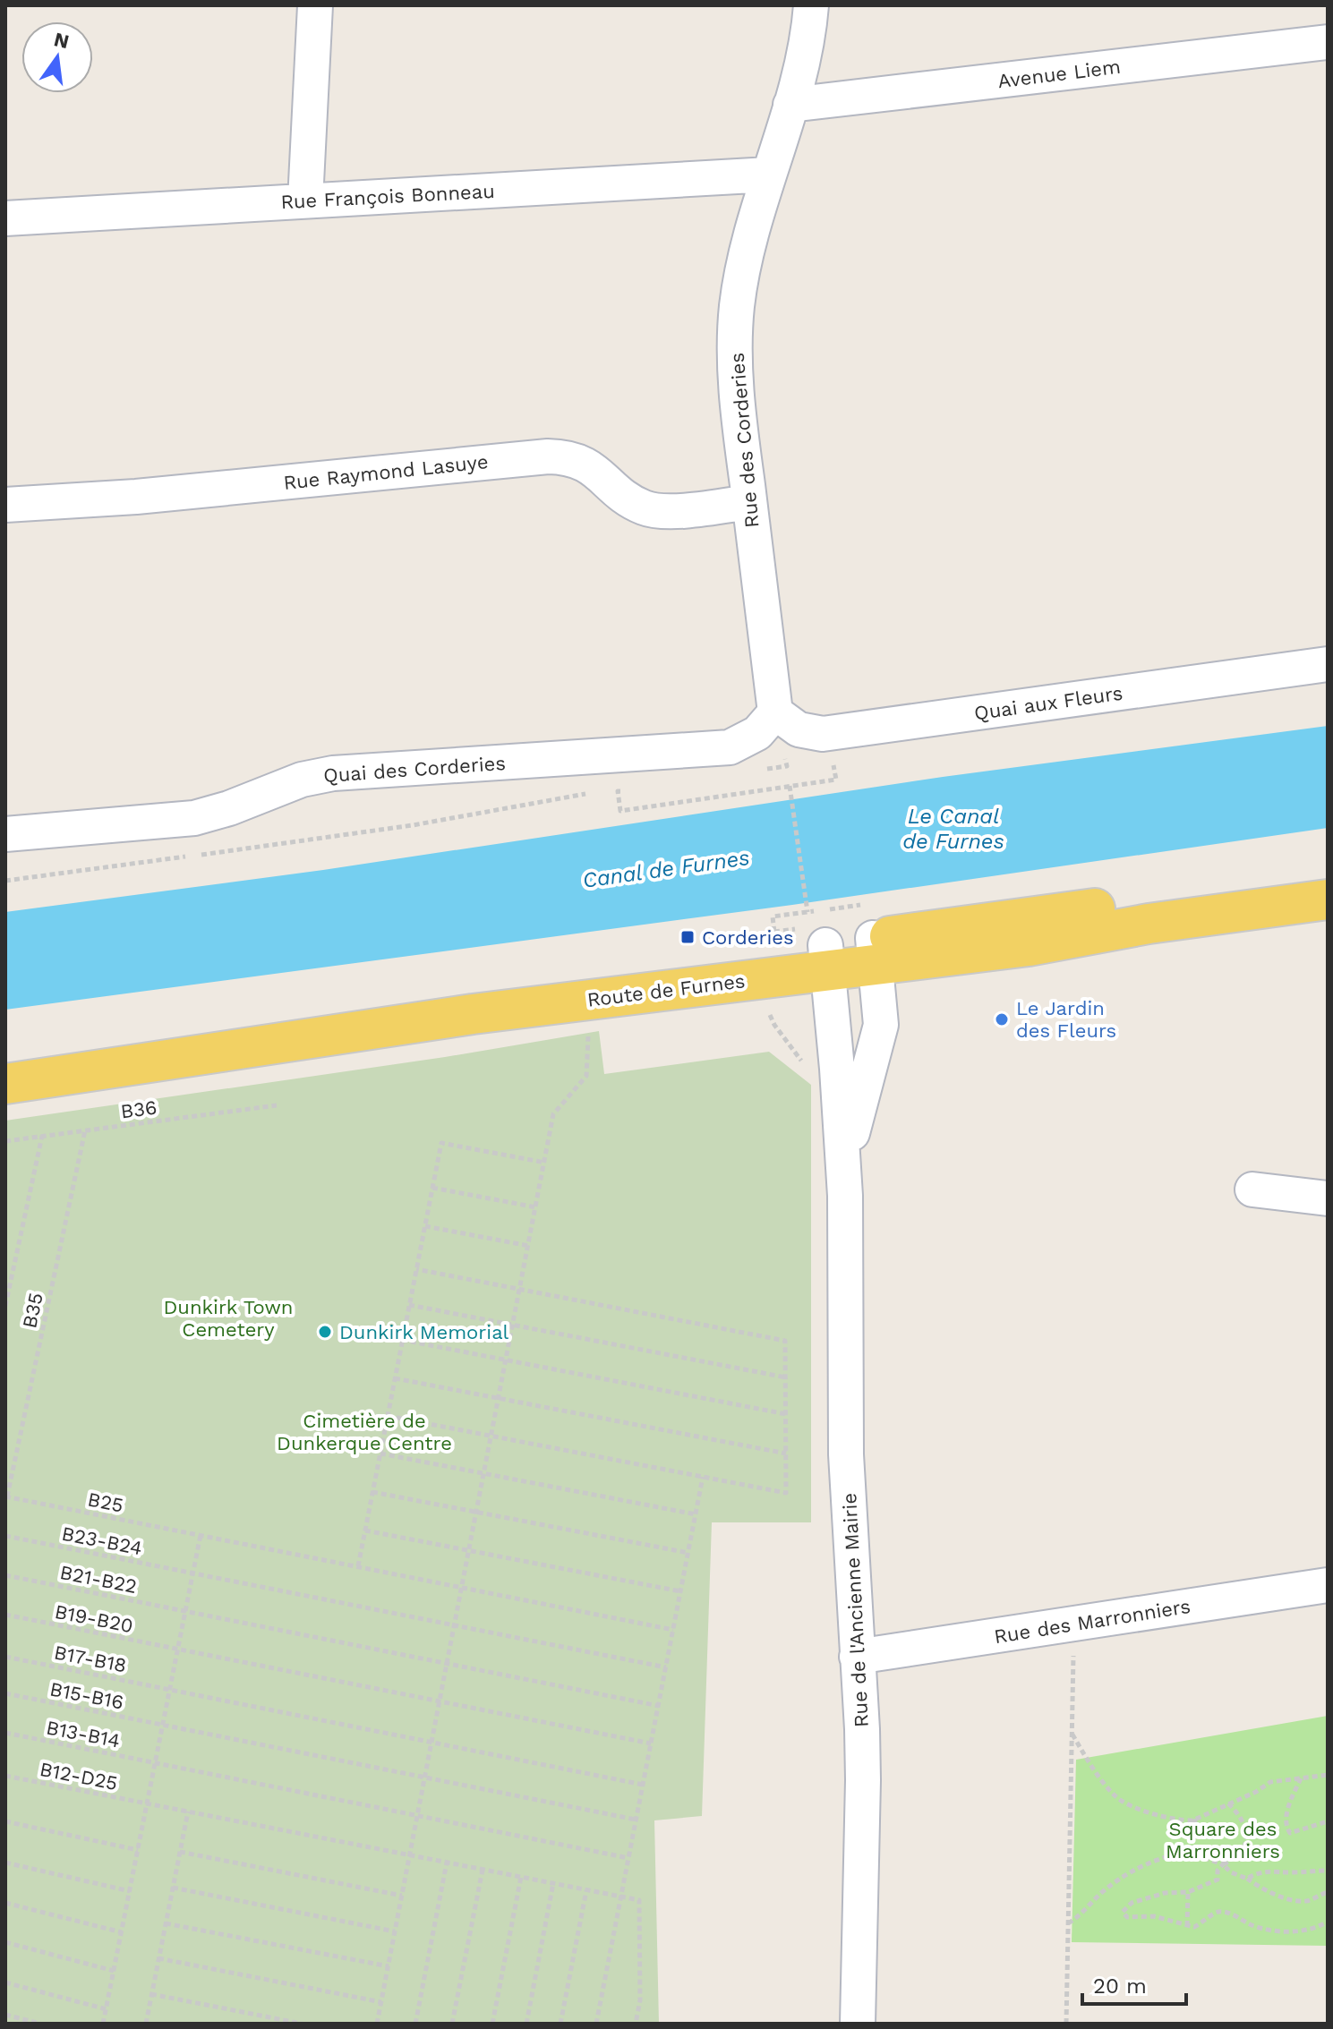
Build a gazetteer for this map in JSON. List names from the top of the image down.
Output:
{
  "streets": {
    "main road": ["Route de Furnes"],
    "street": [
      "Avenue Liem",
      "Rue François Bonneau",
      "Rue des Corderies",
      "Rue Raymond Lasuye",
      "Quai aux Fleurs",
      "Quai des Corderies",
      "Rue de l'Ancienne Mairie",
      "Rue des Marronniers"
    ],
    "path": [
      "B36",
      "B35",
      "B25",
      "B23-B24",
      "B21-B22",
      "B19-B20",
      "B17-B18",
      "B15-B16",
      "B13-B14",
      "B12-D25"
    ]
  },
  "crossings": [
    ["Avenue Liem", "Rue des Corderies"],
    ["Rue François Bonneau", "Rue des Corderies"],
    ["Rue des Corderies", "Rue Raymond Lasuye"],
    ["Rue des Corderies", "Quai aux Fleurs"],
    ["Rue des Corderies", "Quai des Corderies"],
    ["Quai aux Fleurs", "Quai des Corderies"],
    ["Route de Furnes", "Rue de l'Ancienne Mairie"],
    ["B36", "B35"],
    ["B35", "B25"],
    ["Rue de l'Ancienne Mairie", "Rue des Marronniers"]
  ],
  "water": ["Le Canal de Furnes", "Canal de Furnes"],
  "parks": ["Dunkirk Town Cemetery", "Cimetière de Dunkerque Centre", "Square des Marronniers"],
  "places": {
    "transit": ["Corderies"],
    "other": ["Le Jardin des Fleurs", "Dunkirk Memorial"]
  },
  "scale_bar": "20 m",
  "north": "top"
}
